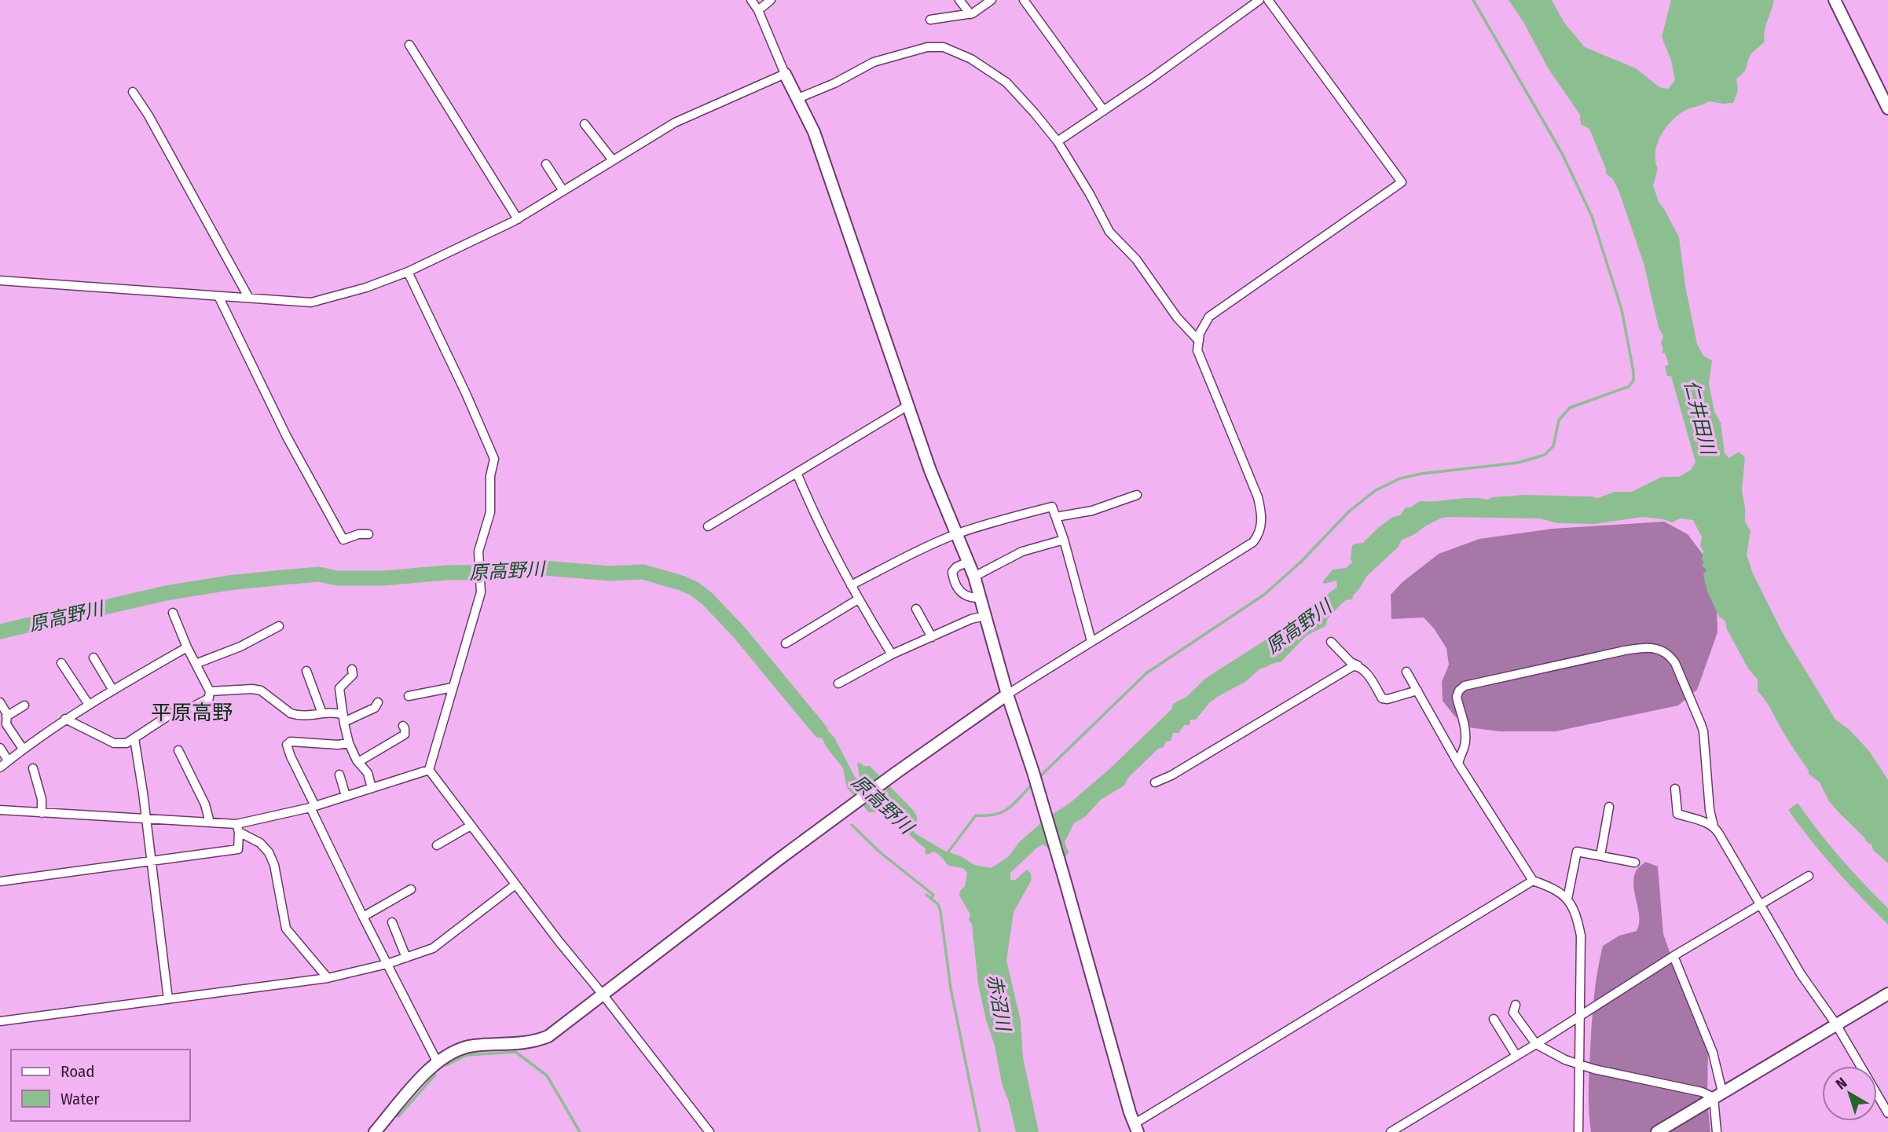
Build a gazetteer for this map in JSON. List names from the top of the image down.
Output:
{
  "districts": ["平原高野"],
  "water": ["仁井田川", "原高野川", "赤沼川"],
  "legend": ["Road", "Water"],
  "north": "top left"
}
